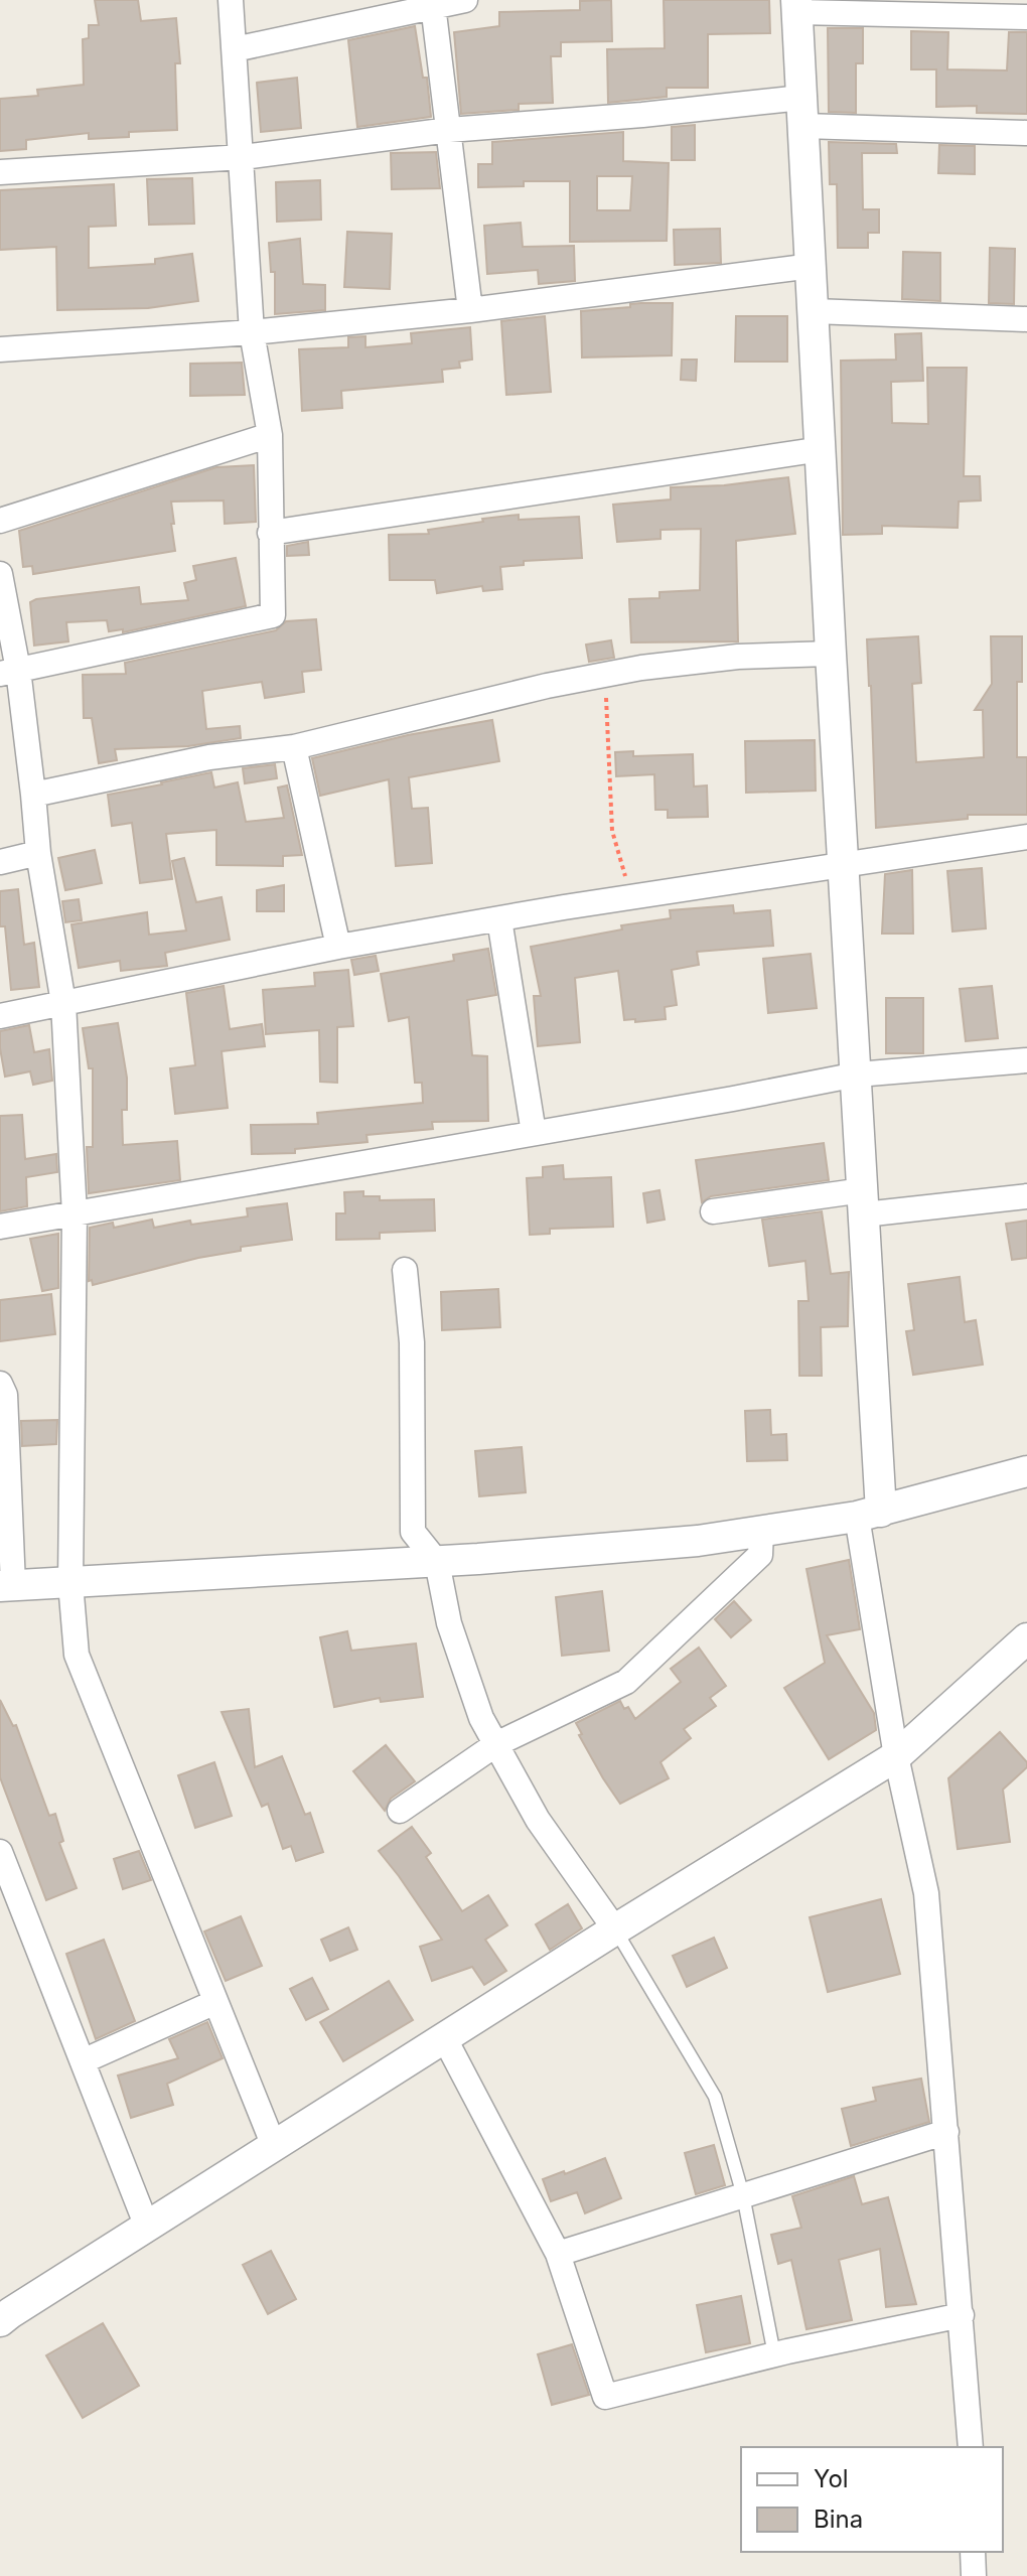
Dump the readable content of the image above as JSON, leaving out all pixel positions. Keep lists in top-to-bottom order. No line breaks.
{"legend":["Yol","Bina"]}
